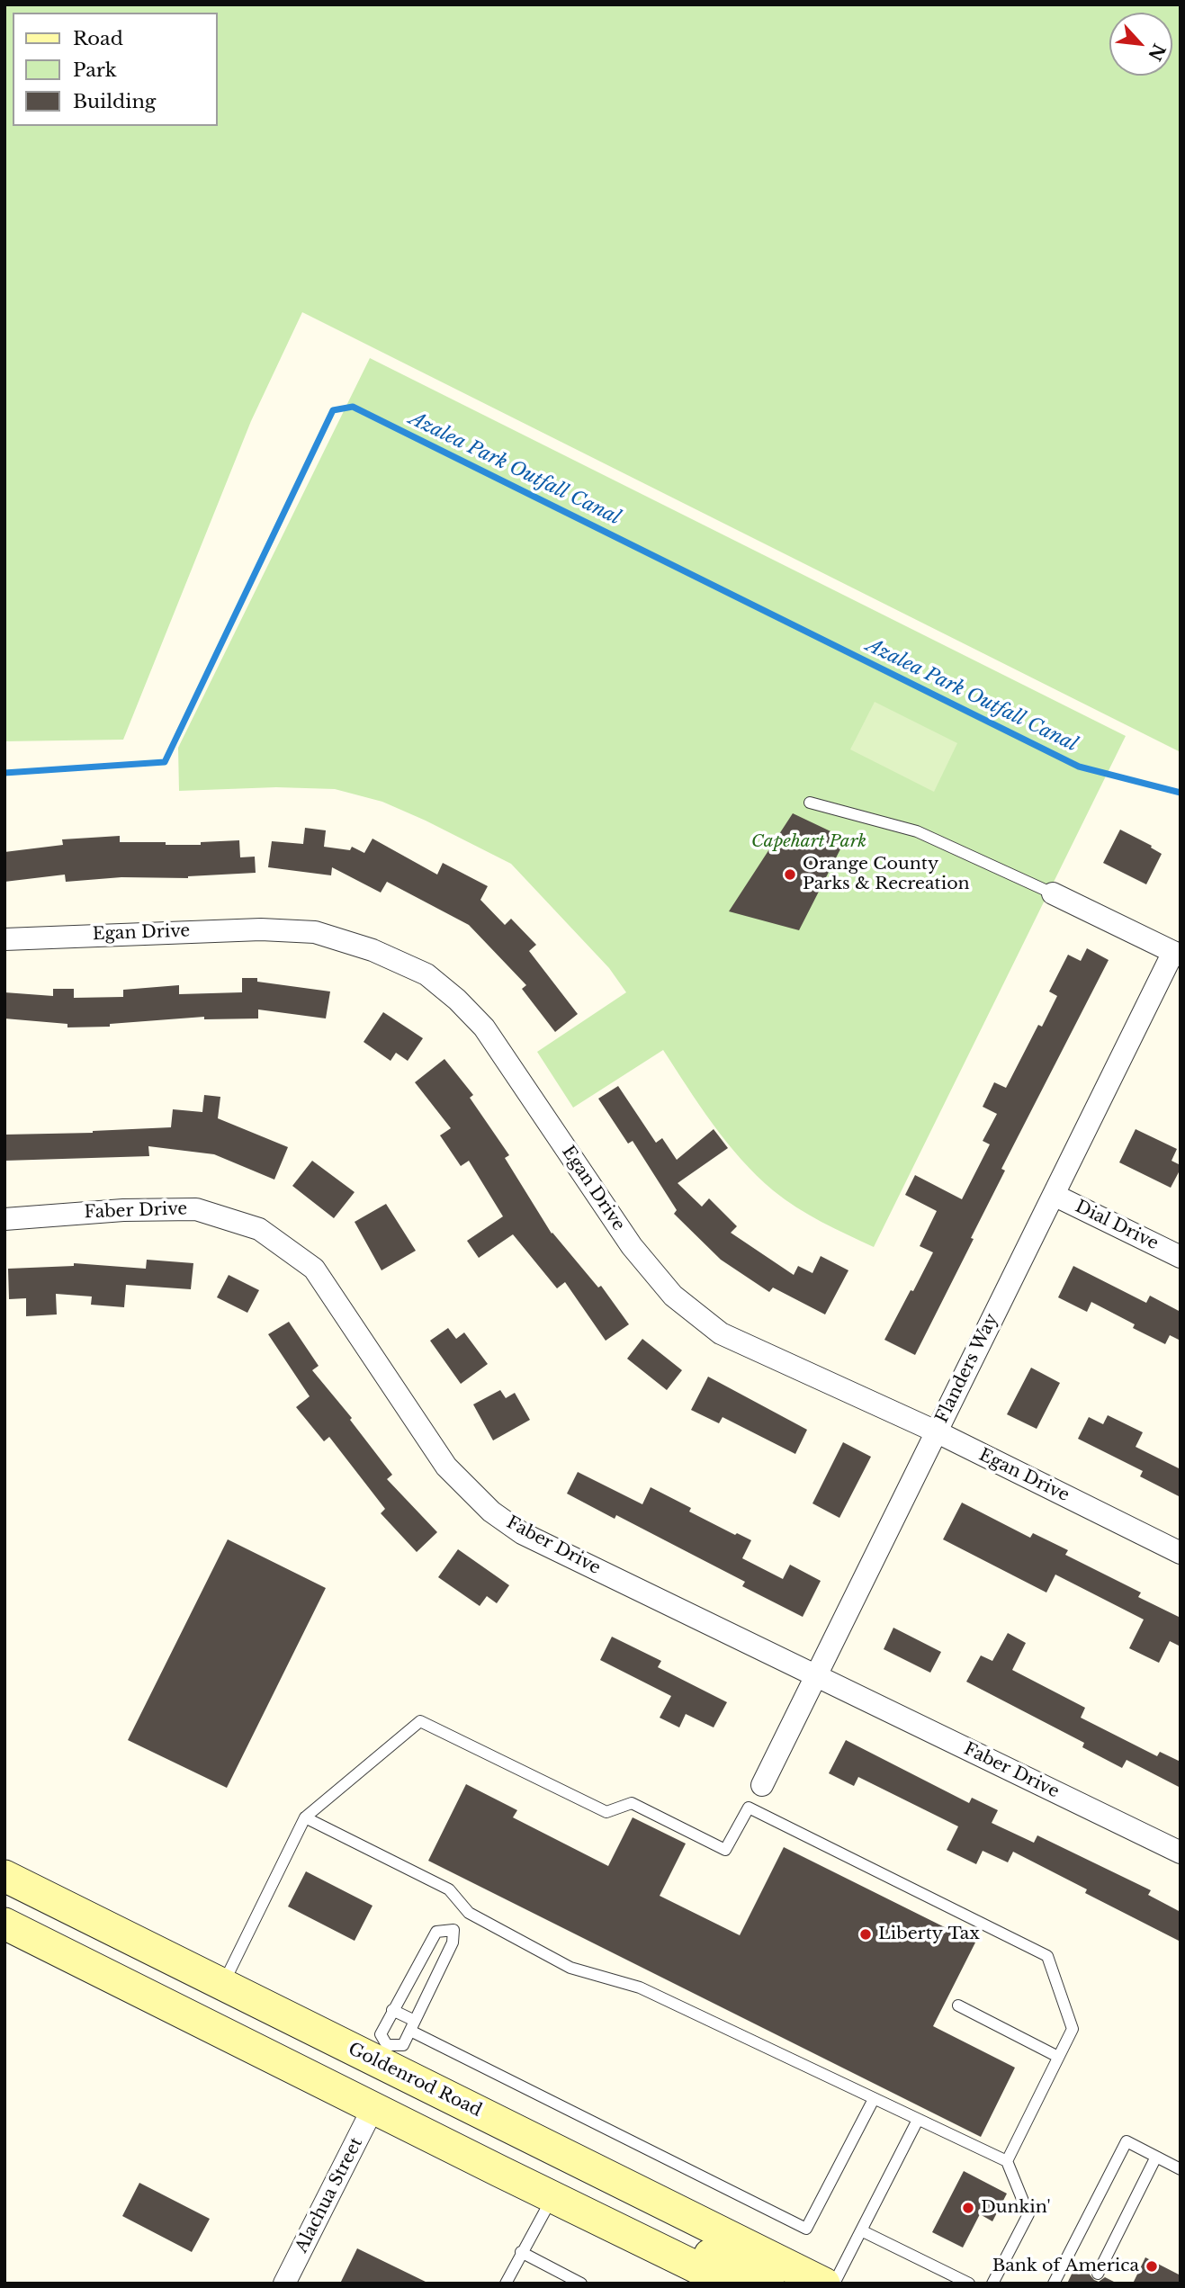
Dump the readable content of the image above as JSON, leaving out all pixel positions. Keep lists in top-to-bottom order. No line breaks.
{"streets":{"main road":["Goldenrod Road"],"street":["Egan Drive","Faber Drive","Dial Drive","Flanders Way","Alachua Street"]},"crossings":[["Egan Drive","Flanders Way"],["Faber Drive","Flanders Way"],["Dial Drive","Flanders Way"]],"water":["Azalea Park Outfall Canal"],"parks":["Capehart Park"],"places":["Orange County Parks & Recreation","Liberty Tax","Dunkin'","Bank of America"],"legend":["Road","Park","Building"],"north":"bottom right"}
